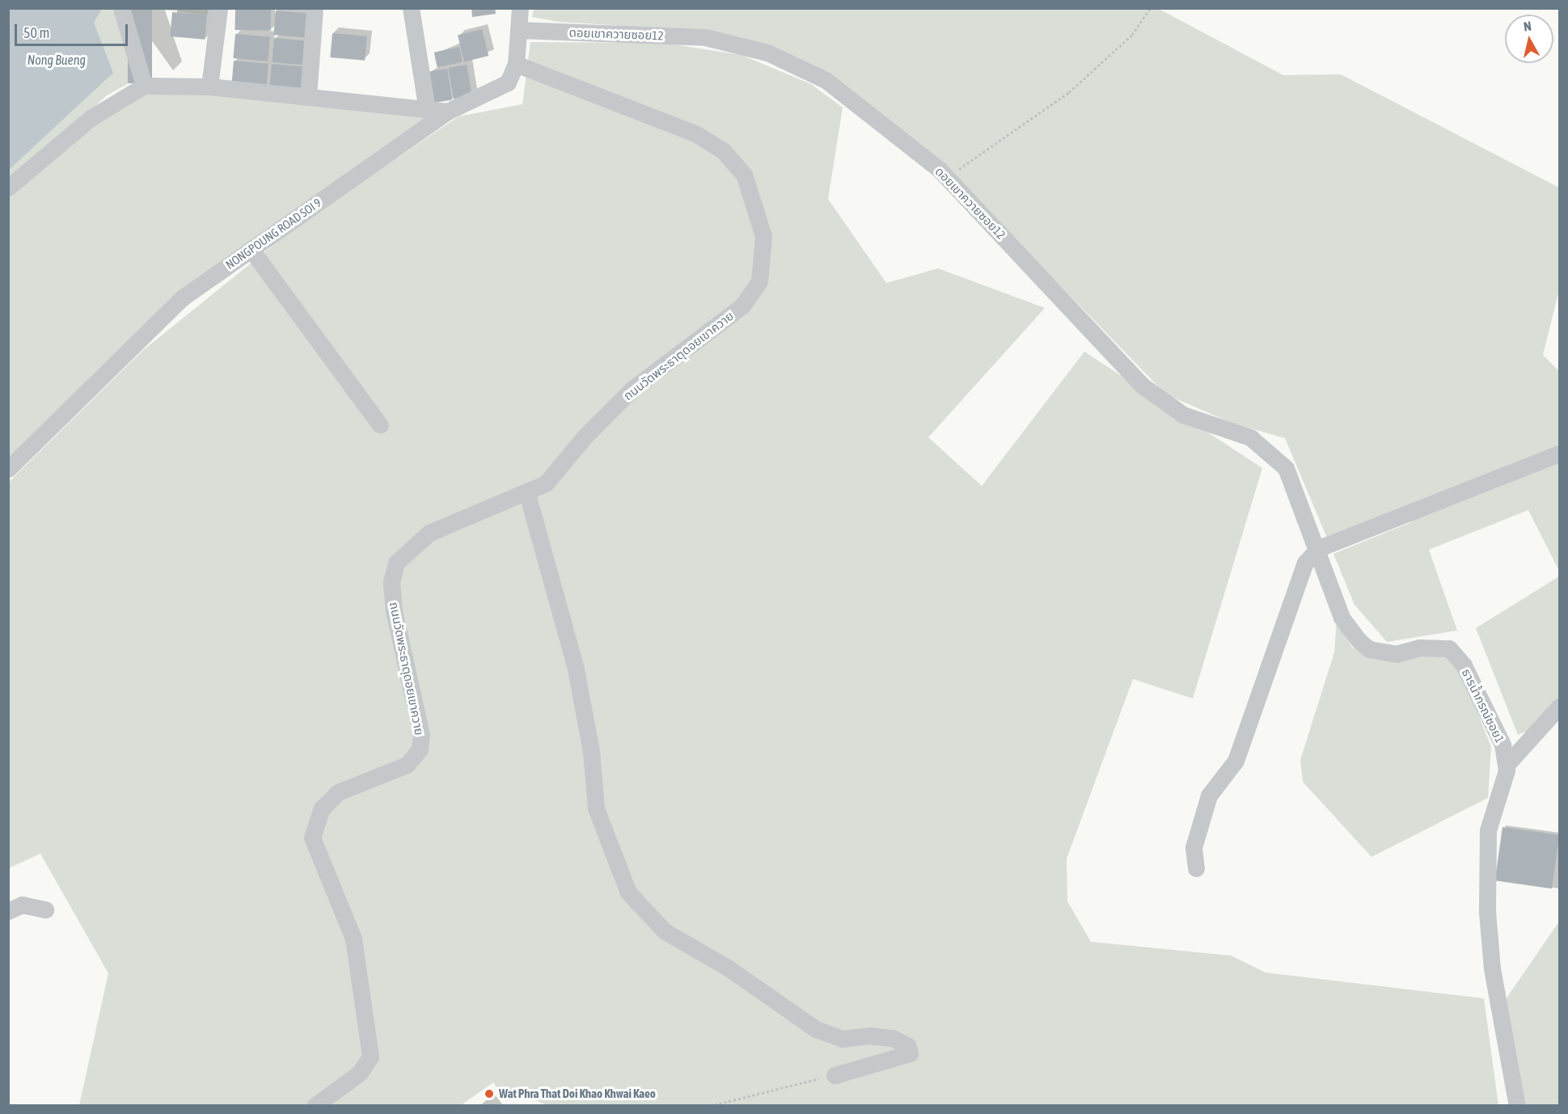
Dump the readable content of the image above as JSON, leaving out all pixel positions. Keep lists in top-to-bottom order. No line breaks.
{"streets":{"street":["ดอยเขาควายซอย12","NONGPOUNG ROAD SOI 9","ถนนวัดพระธาตุดอยเขาควาย","ธารน้ำกรณ์ซอย1"]},"crossings":[["ดอยเขาควายซอย12","NONGPOUNG ROAD SOI 9"],["ดอยเขาควายซอย12","ธารน้ำกรณ์ซอย1"],["NONGPOUNG ROAD SOI 9","ถนนวัดพระธาตุดอยเขาควาย"]],"water":["Nong Bueng"],"places":["Wat Phra That Doi Khao Khwai Kaeo"],"scale_bar":"50 m","north":"top"}
